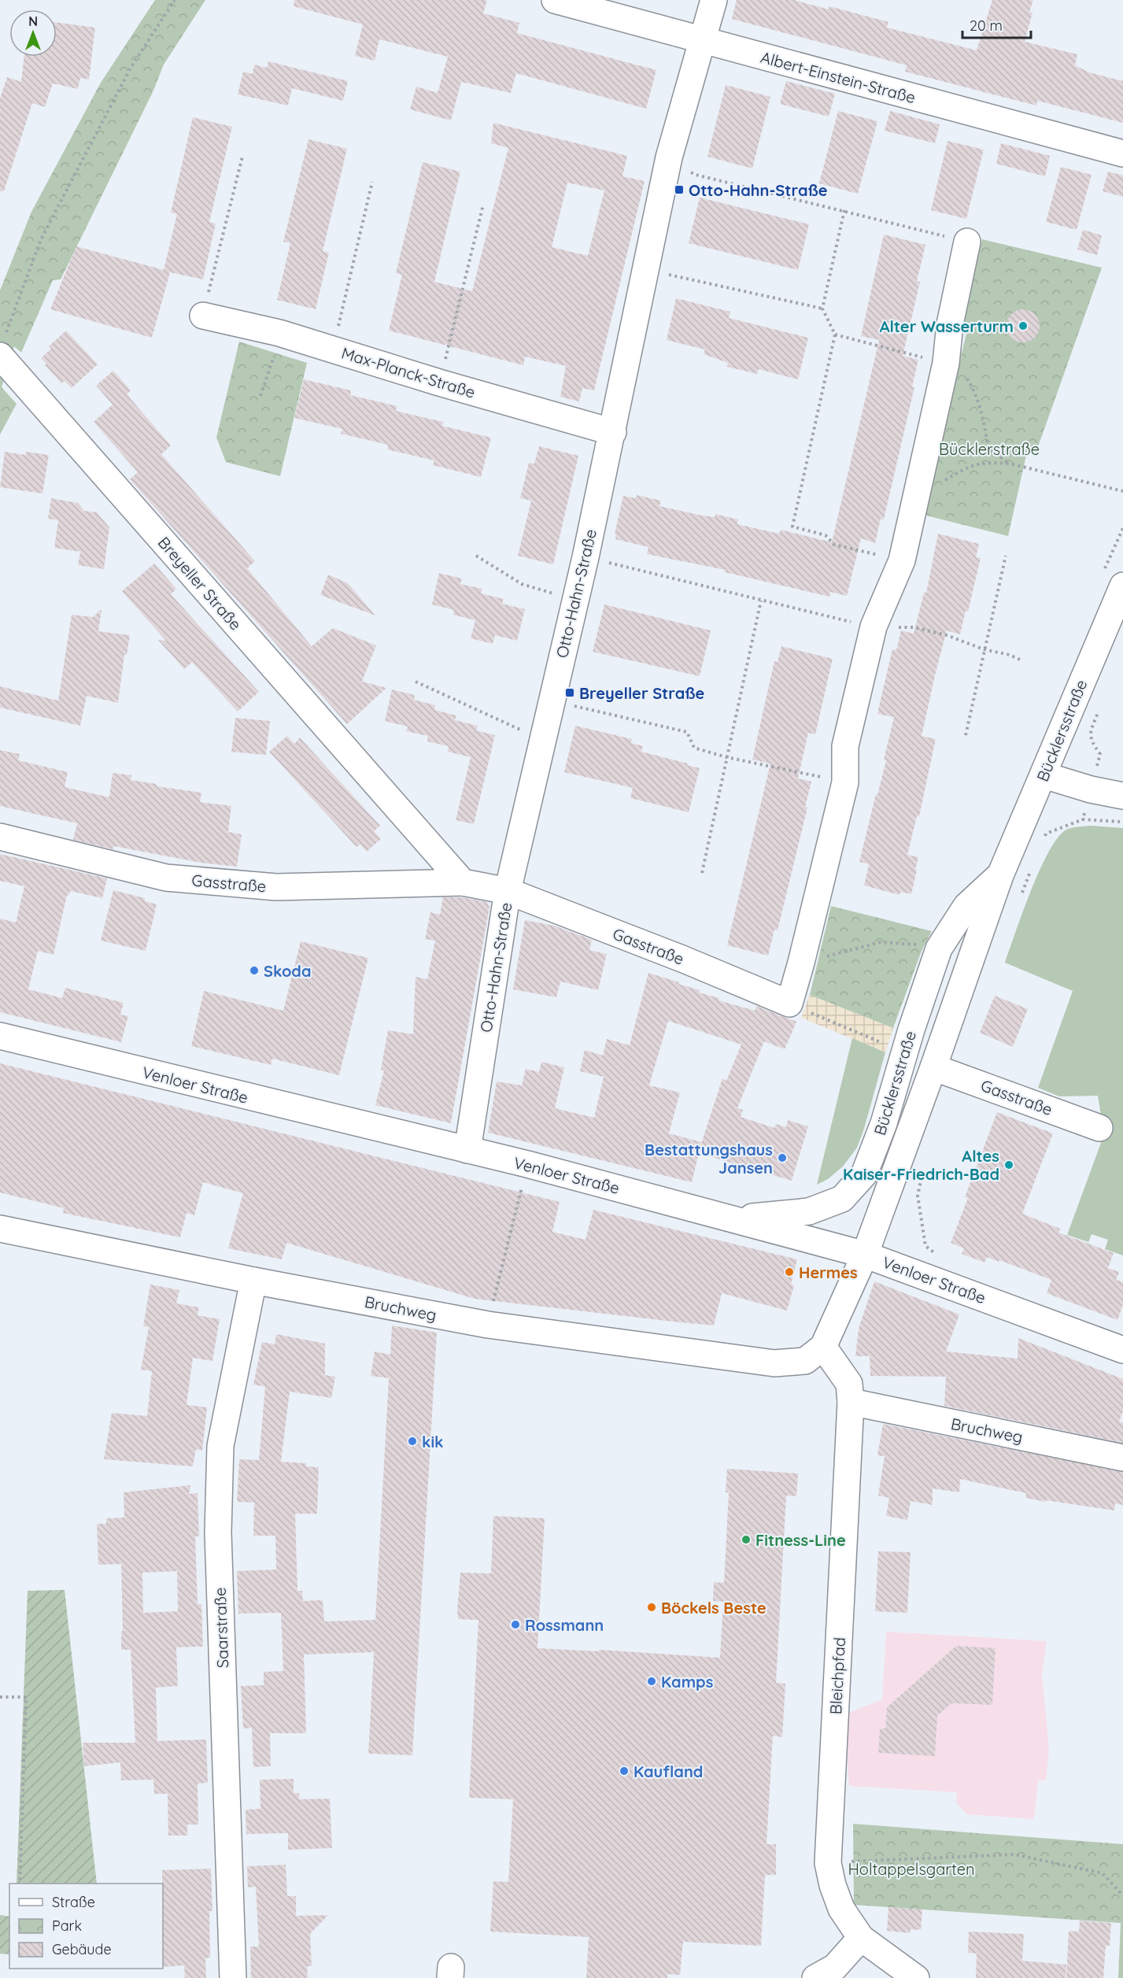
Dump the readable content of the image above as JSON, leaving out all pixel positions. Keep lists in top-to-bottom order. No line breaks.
{"streets":{"street":["Albert-Einstein-Straße","Max-Planck-Straße","Breyeller Straße","Otto-Hahn-Straße","Bücklersstraße","Gasstraße","Venloer Straße","Bruchweg","Saarstraße","Bleichpfad"]},"crossings":[["Albert-Einstein-Straße","Otto-Hahn-Straße"],["Max-Planck-Straße","Otto-Hahn-Straße"],["Breyeller Straße","Gasstraße"],["Otto-Hahn-Straße","Gasstraße"],["Otto-Hahn-Straße","Venloer Straße"],["Bücklersstraße","Gasstraße"],["Bücklersstraße","Venloer Straße"],["Bruchweg","Saarstraße"],["Bruchweg","Bleichpfad"]],"parks":["Bücklerstraße","Holtappelsgarten"],"places":{"transit":["Otto-Hahn-Straße","Breyeller Straße"],"other":["Alter Wasserturm","Skoda","Bestattungshaus Jansen","Altes Kaiser-Friedrich-Bad","Hermes","kik","Fitness-Line","Böckels Beste","Rossmann","Kamps","Kaufland"]},"legend":["Straße","Park","Gebäude"],"scale_bar":"20 m","north":"top"}
